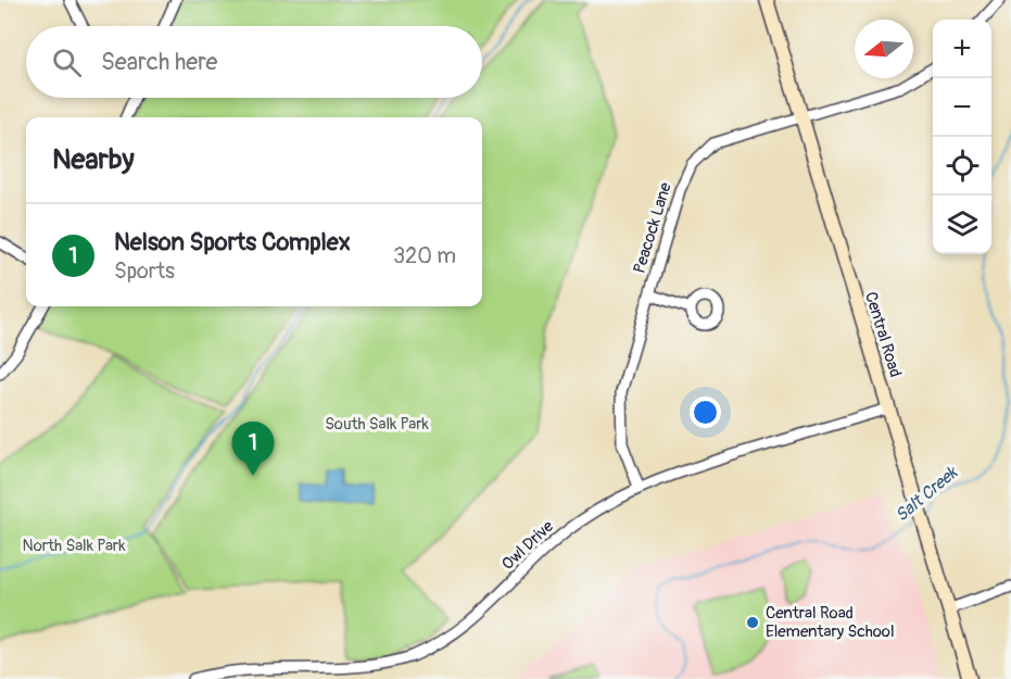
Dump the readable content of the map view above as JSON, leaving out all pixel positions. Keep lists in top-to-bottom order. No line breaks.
{"streets":{"street":["Peacock Lane","Central Road","Owl Drive"]},"crossings":[["Peacock Lane","Central Road"],["Peacock Lane","Owl Drive"],["Central Road","Owl Drive"]],"water":["Salt Creek"],"parks":["South Salk Park","North Salk Park"],"places":["Central Road Elementary School"],"north":"left","page":{"map_buttons":["+","−"],"search":"Search here","heading":"Nearby","list":[{"mark":"1","name":"Nelson Sports Complex","note":"Sports","value":"320 m"}],"pins":"1"}}
